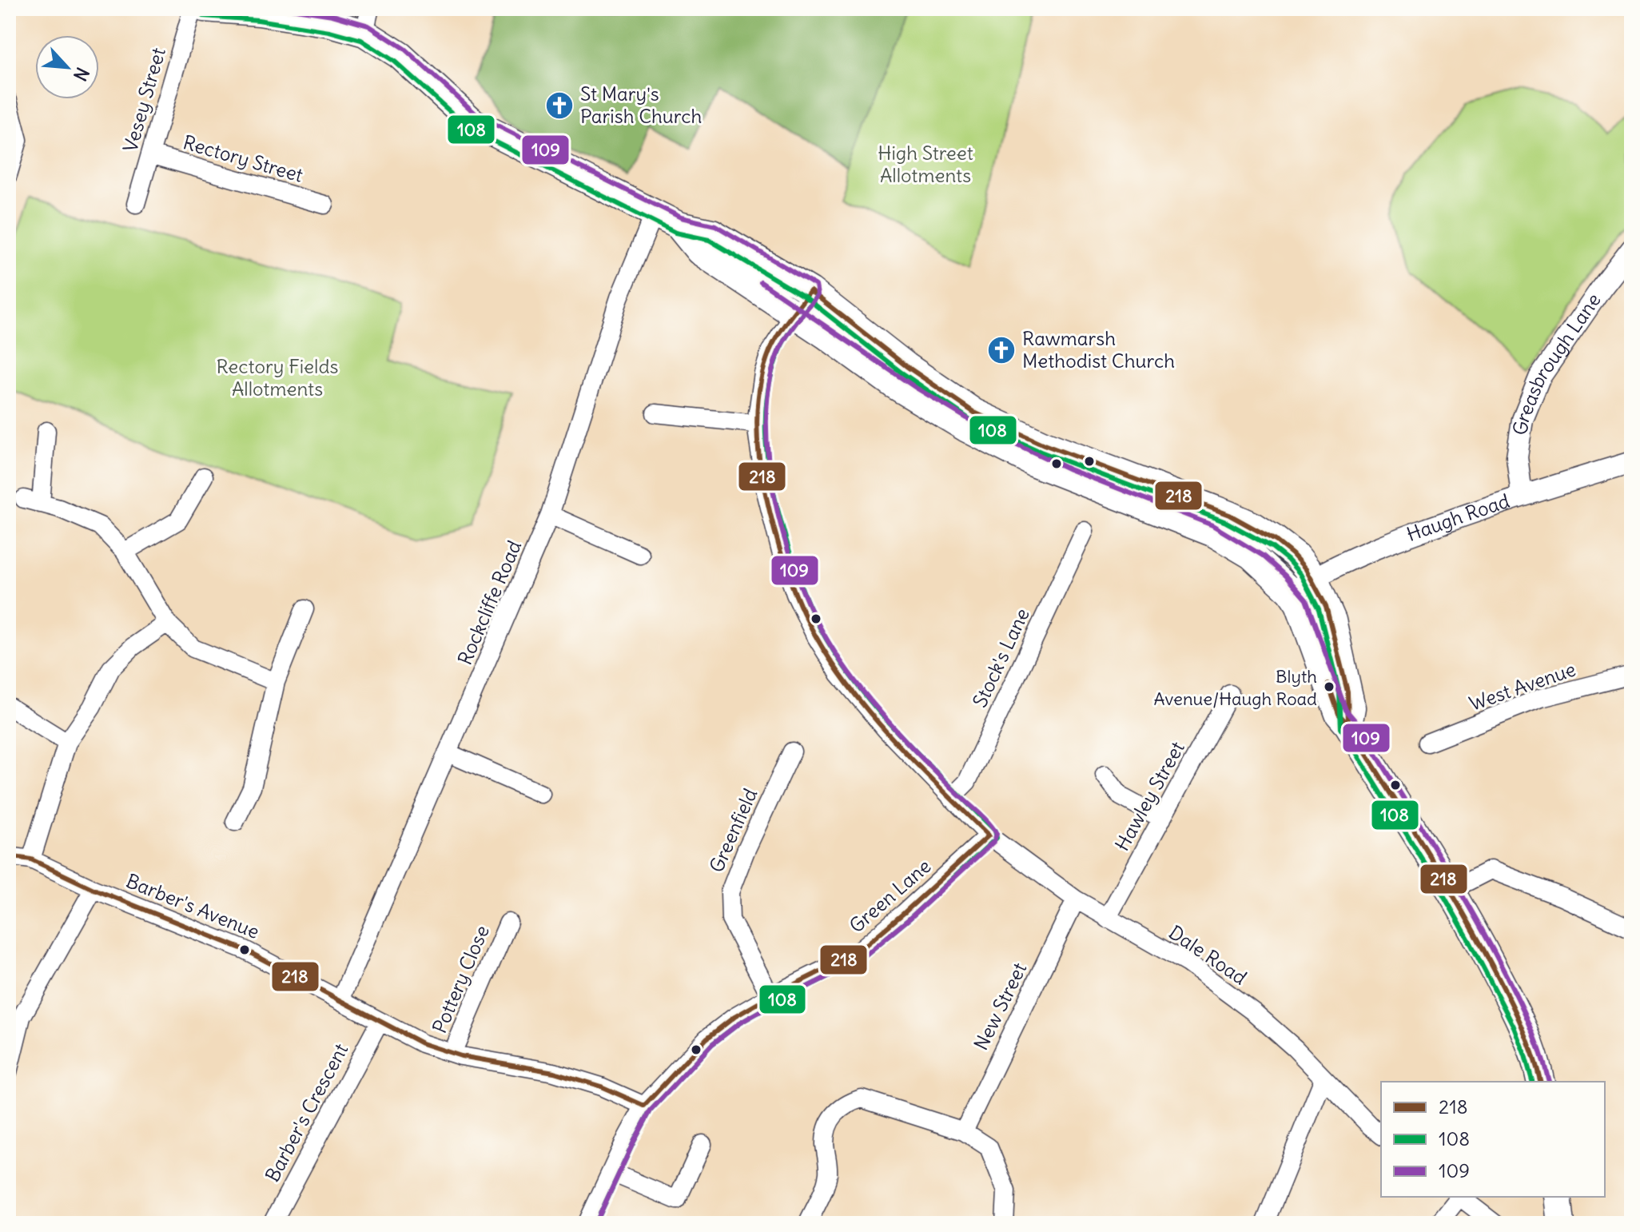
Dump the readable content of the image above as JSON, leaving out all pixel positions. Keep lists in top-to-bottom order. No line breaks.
{"streets":{"street":["Vesey Street","Rectory Street","Greasbrough Lane","Haugh Road","Rockcliffe Road","Stock's Lane","West Avenue","Hawley Street","Greenfield","Green Lane","Barber's Avenue","Dale Road","Pottery Close","New Street","Barber's Crescent"]},"crossings":[["Vesey Street","Rectory Street"],["Greasbrough Lane","Haugh Road"],["Rockcliffe Road","Barber's Avenue"],["Stock's Lane","Dale Road"],["Hawley Street","Dale Road"],["Greenfield","Green Lane"],["Green Lane","Barber's Avenue"],["Green Lane","Dale Road"],["Barber's Avenue","Pottery Close"],["Barber's Avenue","Barber's Crescent"],["Dale Road","New Street"]],"parks":["High Street Allotments","Rectory Fields Allotments"],"places":{"church":["St Mary's Parish Church","Rawmarsh Methodist Church"],"other":["Blyth Avenue/Haugh Road"]},"lines":["transit line 109","transit line 108","transit line 218"],"legend":["218","108","109"],"north":"bottom right"}
